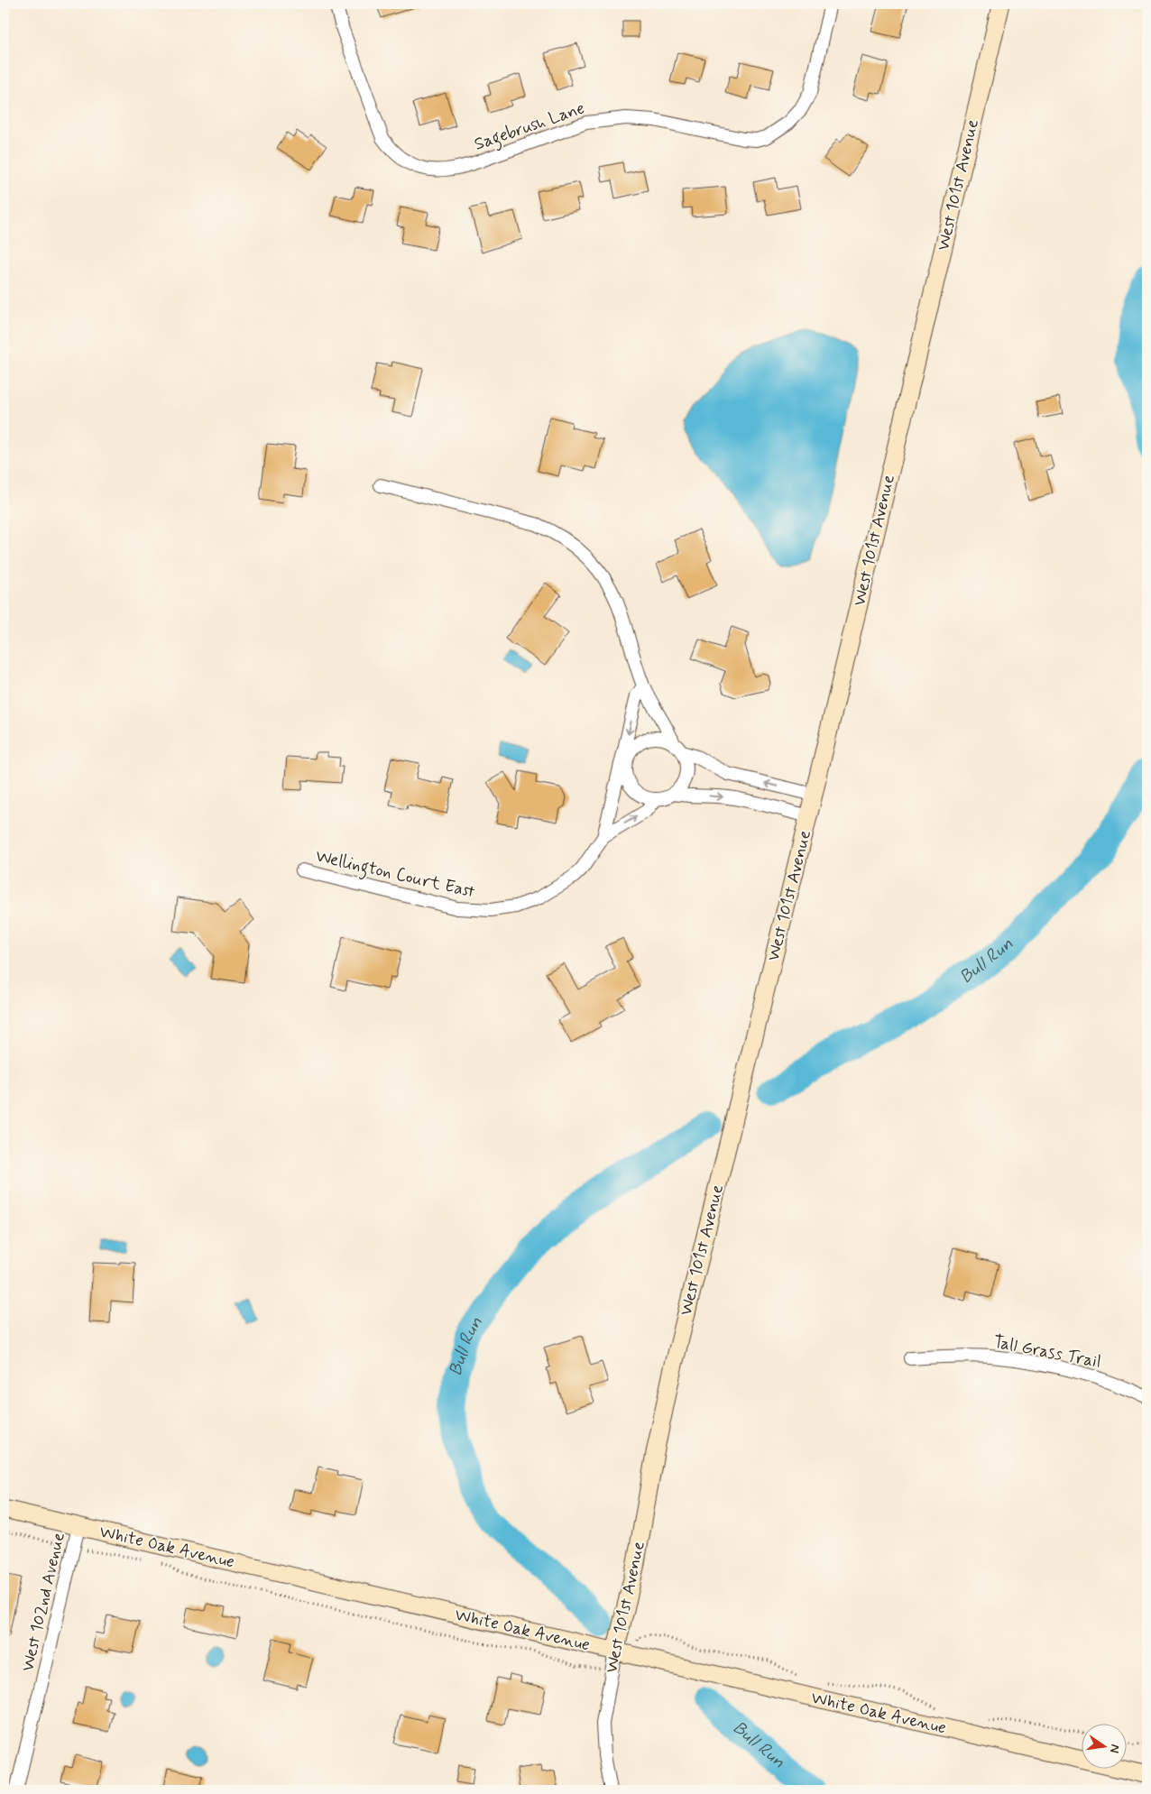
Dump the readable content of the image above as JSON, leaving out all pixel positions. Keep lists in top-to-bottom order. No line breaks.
{"streets":{"street":["Sagebrush Lane","West 101st Avenue","Wellington Court East","Tall Grass Trail","White Oak Avenue","West 102nd Avenue"]},"crossings":[["West 101st Avenue","White Oak Avenue"],["White Oak Avenue","West 102nd Avenue"]],"water":["Bull Run"],"north":"right"}
